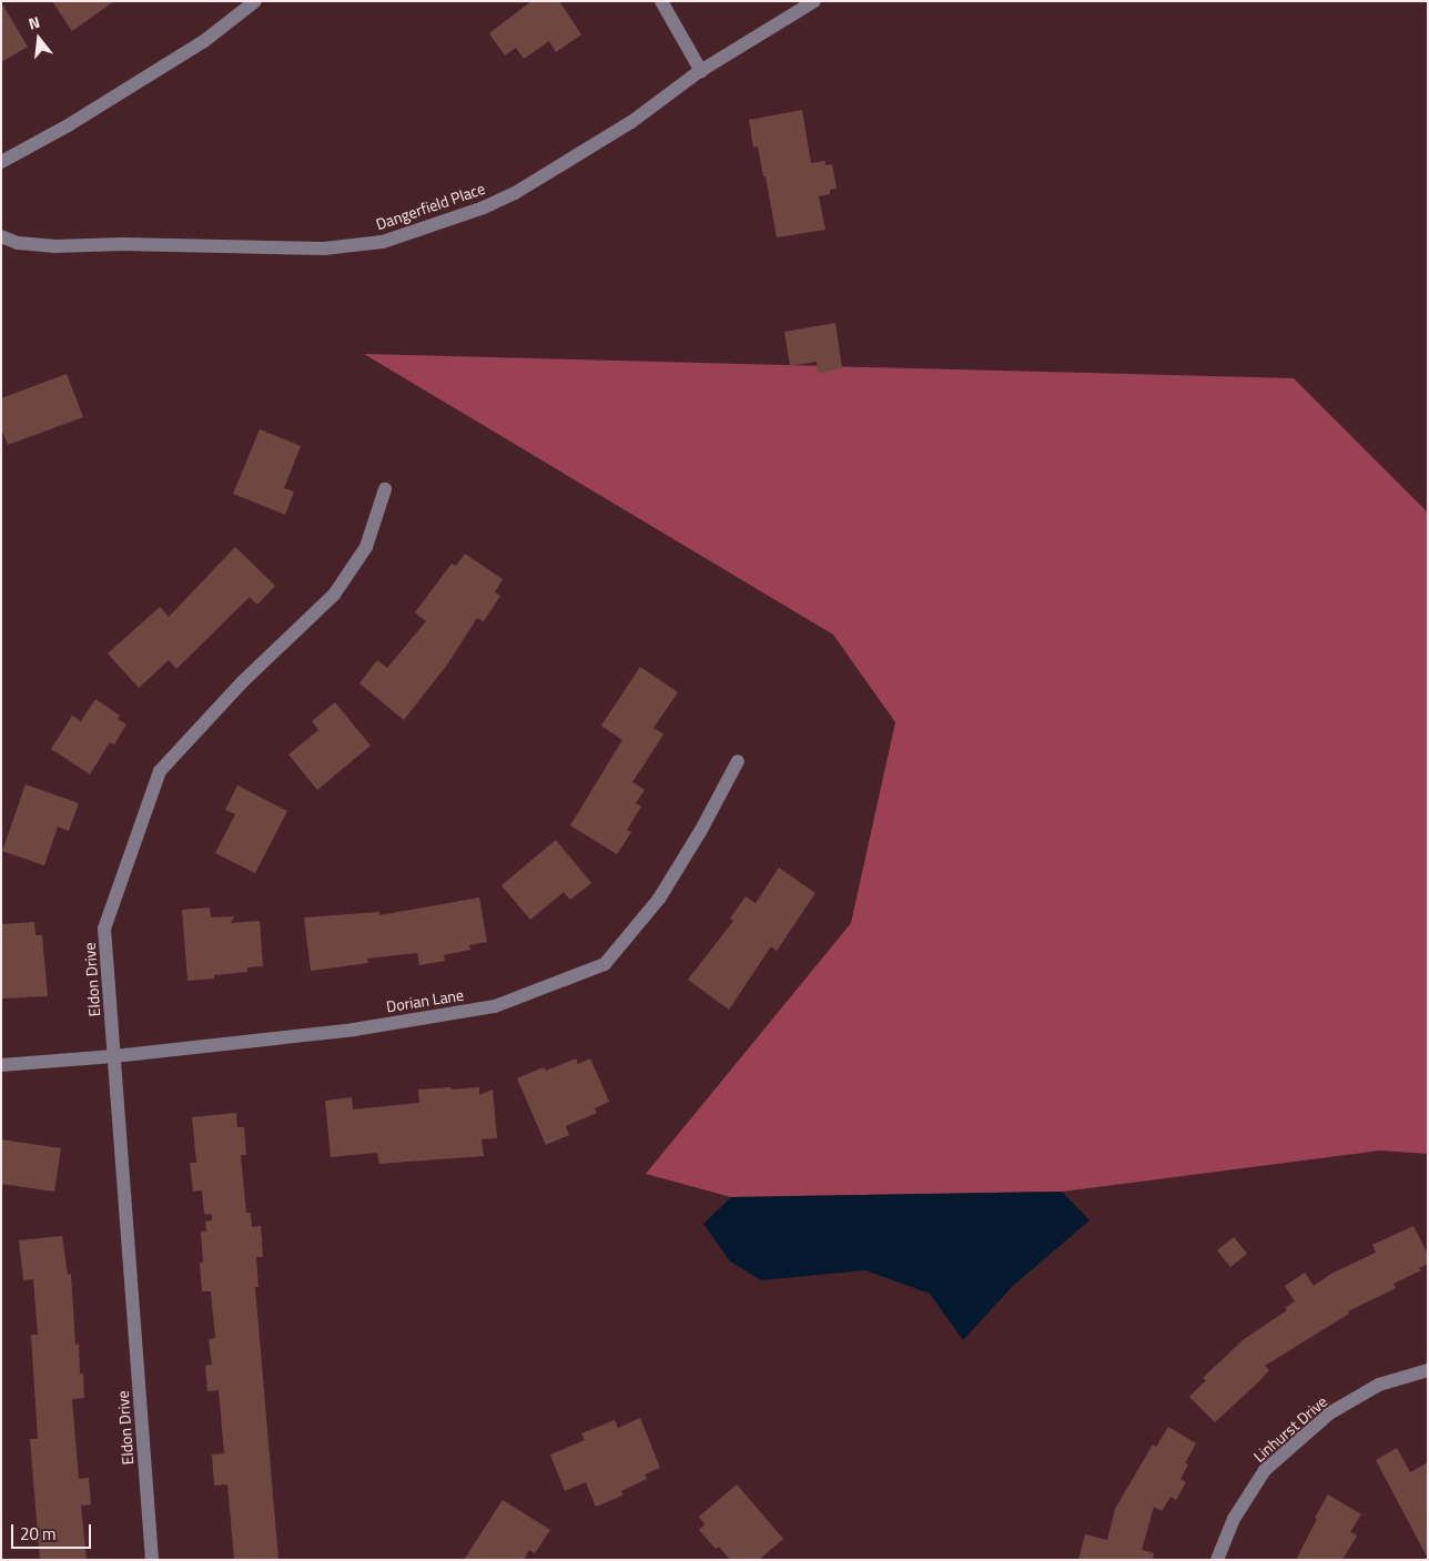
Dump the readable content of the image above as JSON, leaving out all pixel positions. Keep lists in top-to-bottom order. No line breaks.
{"streets":{"street":["Dangerfield Place","Eldon Drive","Dorian Lane","Linhurst Drive"]},"crossings":[["Eldon Drive","Dorian Lane"]],"scale_bar":"20 m","north":"top"}
